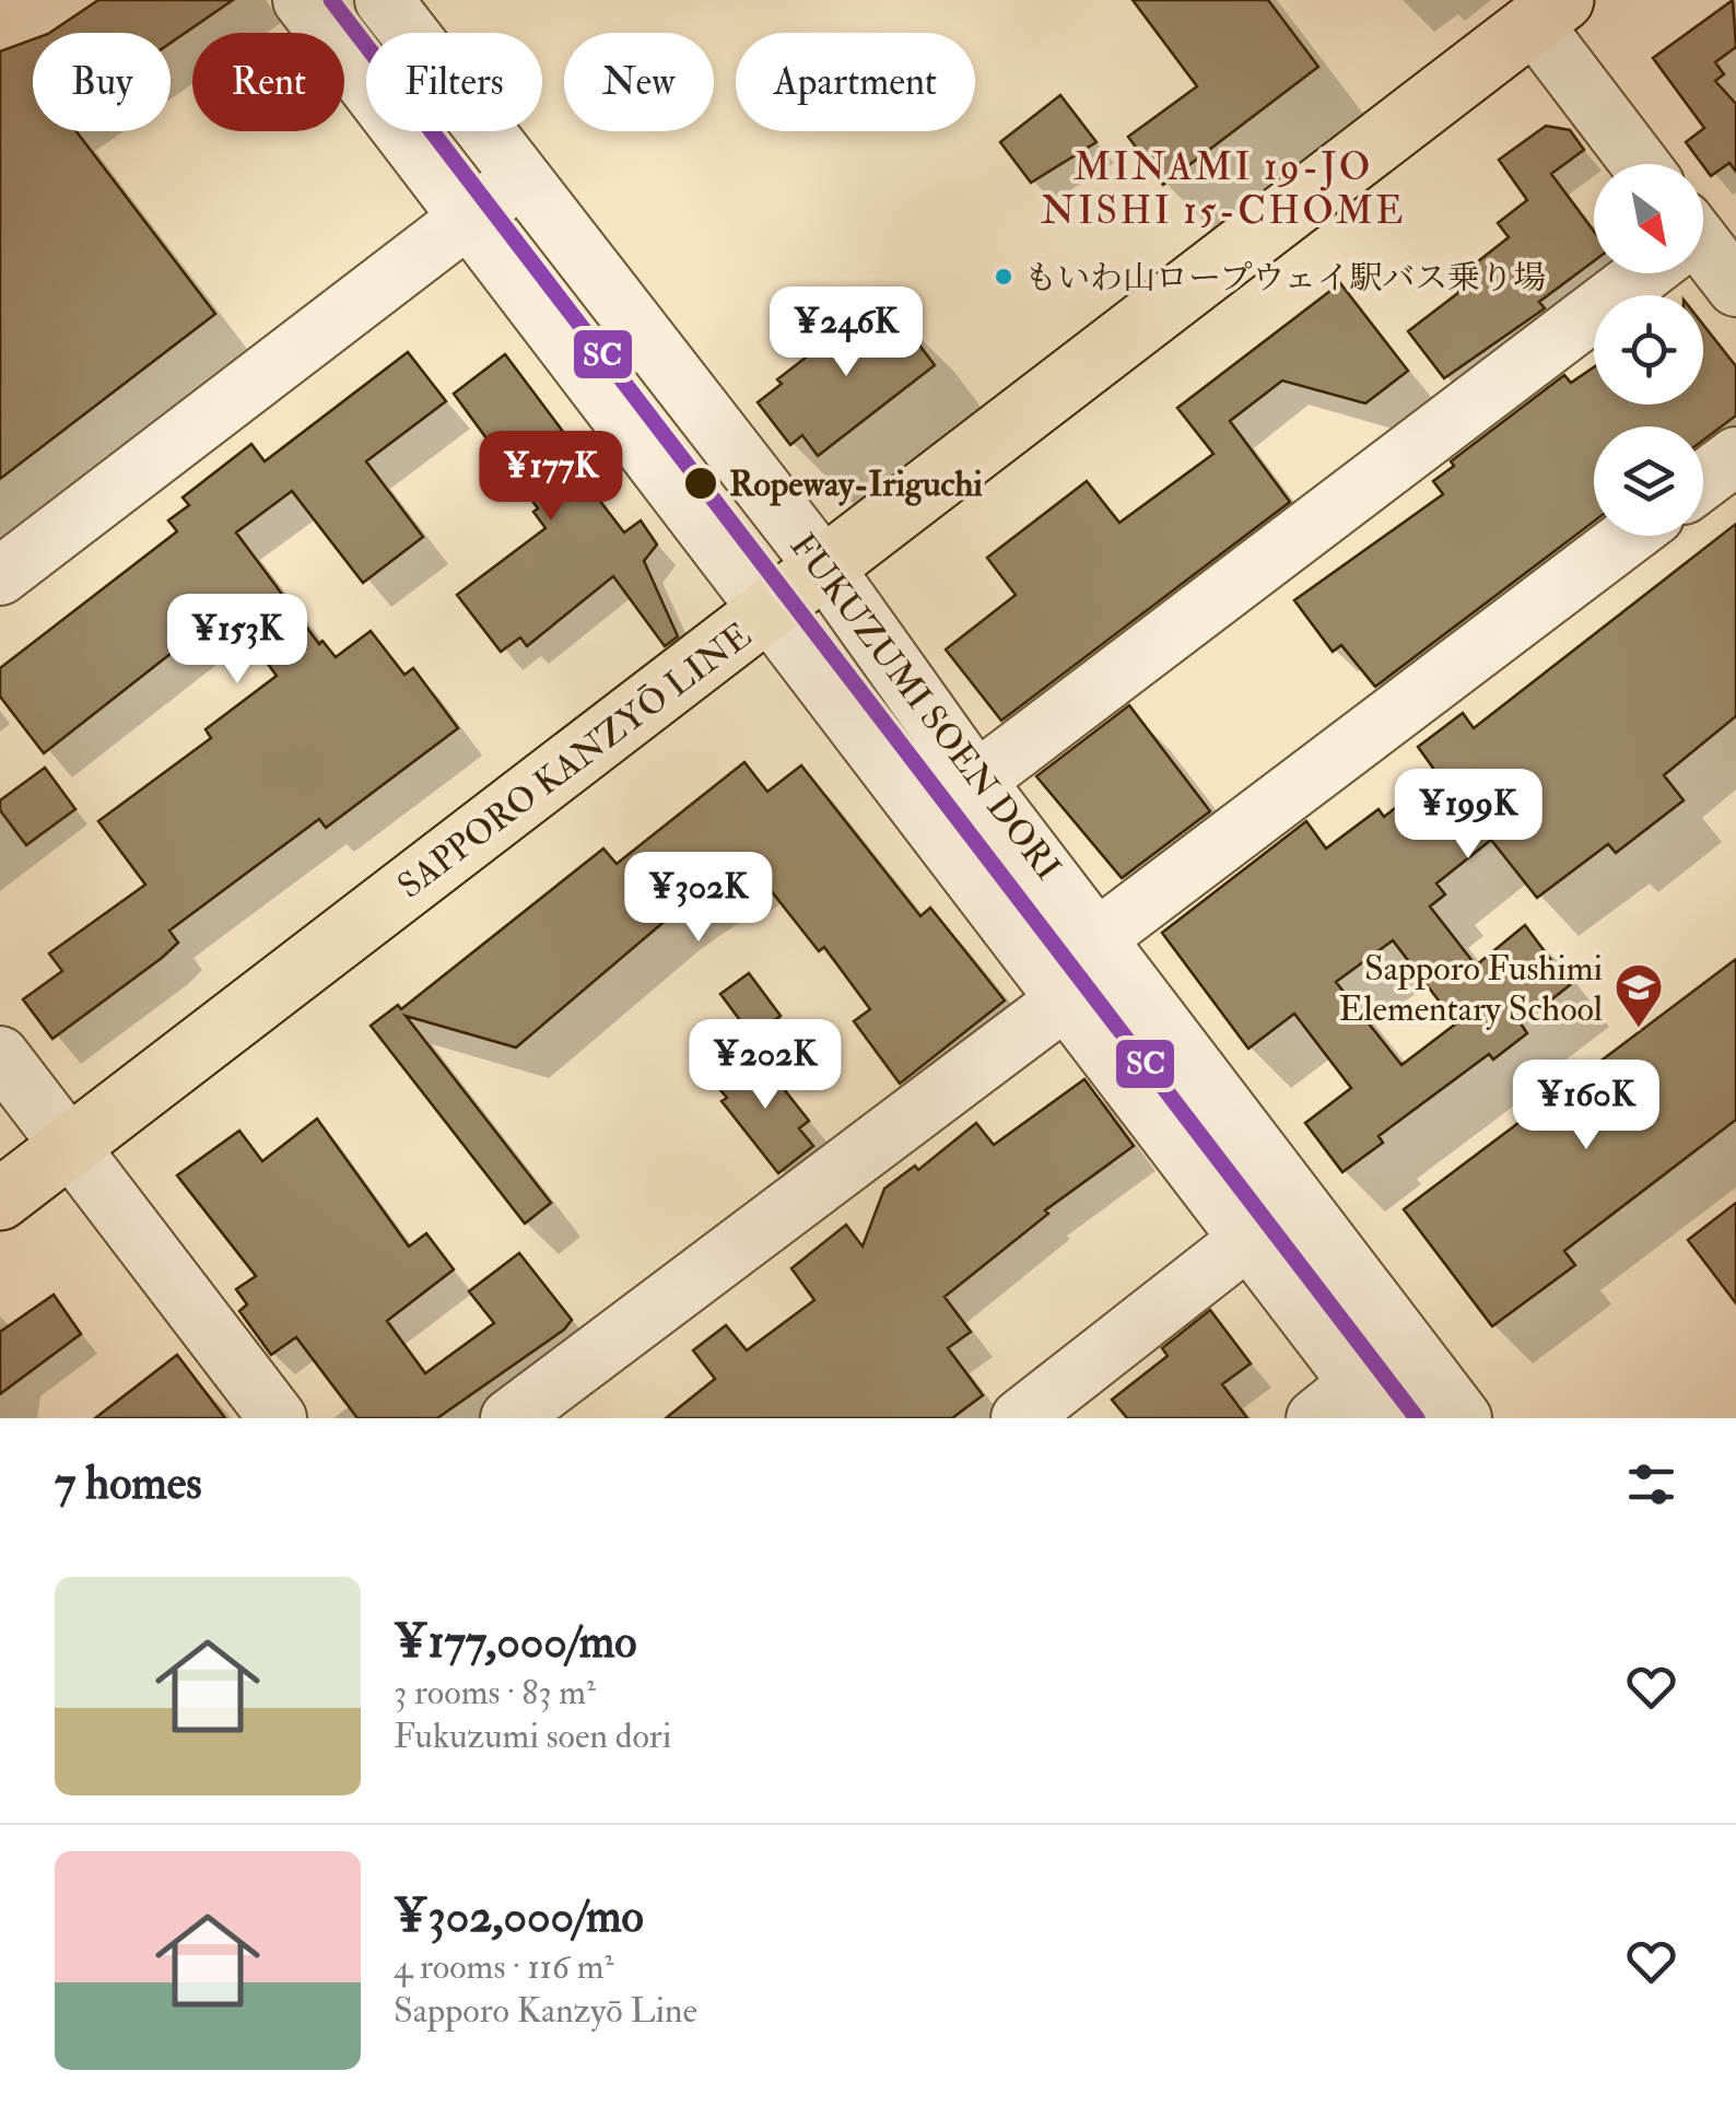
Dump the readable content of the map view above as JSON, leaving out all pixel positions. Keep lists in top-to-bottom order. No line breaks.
{"streets":{"main road":["SAPPORO KANZYŌ LINE"],"street":["FUKUZUMI SOEN DORI"]},"crossings":[["FUKUZUMI SOEN DORI","SAPPORO KANZYŌ LINE"]],"districts":["MINAMI 19-JO NISHI 15-CHOME"],"places":{"other":["もいわ山ロープウェイ駅バス乗り場","Ropeway-Iriguchi"],"school or university":["Sapporo Fushimi Elementary School"]},"lines":["transit line SC"],"north":"bottom right","page":{"chip":["Buy","Rent","Filters","New","Apartment"],"price":["¥246K","¥177K","¥153K","¥199K","¥302K","¥202K","¥160K"],"heading":"7 homes","list":[{"name":"¥177,000/mo","note":"3 rooms · 83 m² · Fukuzumi soen dori"},{"name":"¥302,000/mo","note":"4 rooms · 116 m² · Sapporo Kanzyō Line"}]}}
